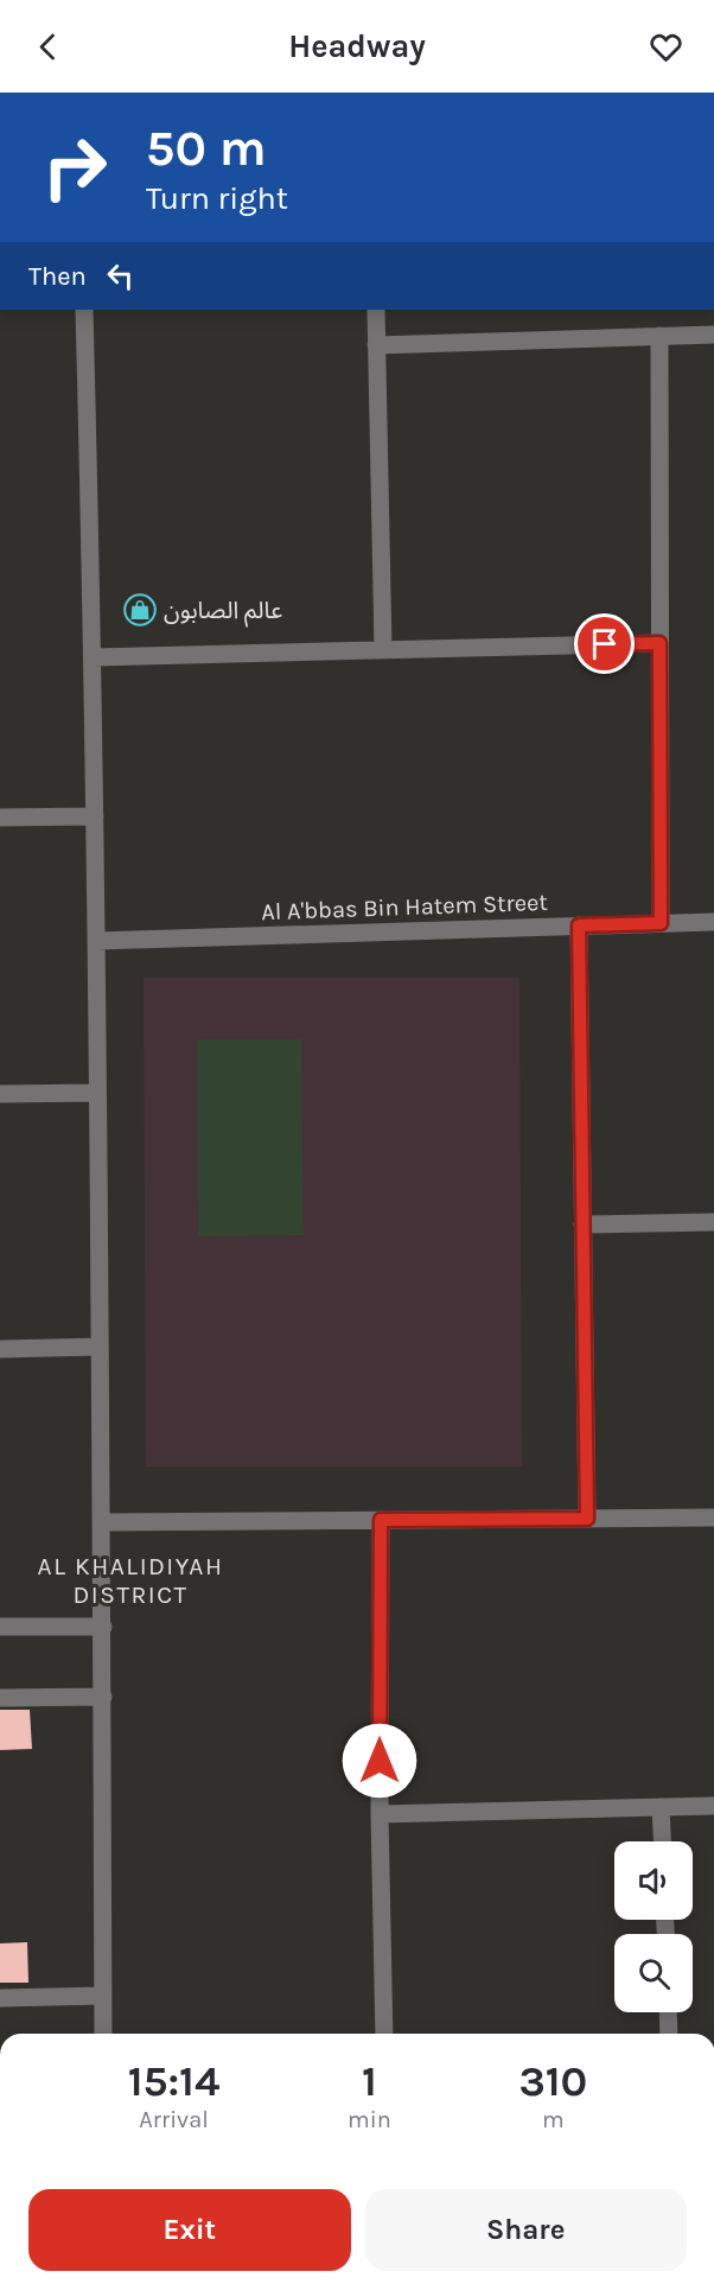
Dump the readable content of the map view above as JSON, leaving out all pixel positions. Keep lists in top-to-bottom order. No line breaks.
{"streets":{"street":["Al A'bbas Bin Hatem Street"]},"districts":["AL KHALIDIYAH DISTRICT"],"places":{"shop":["عالم الصابون"]},"page":{"header":"Headway","turn":["50 m","Turn right"],"then":"Then","eta":["15:14","Arrival","1","min","310","m"],"buttons":["Exit","Share"]}}
